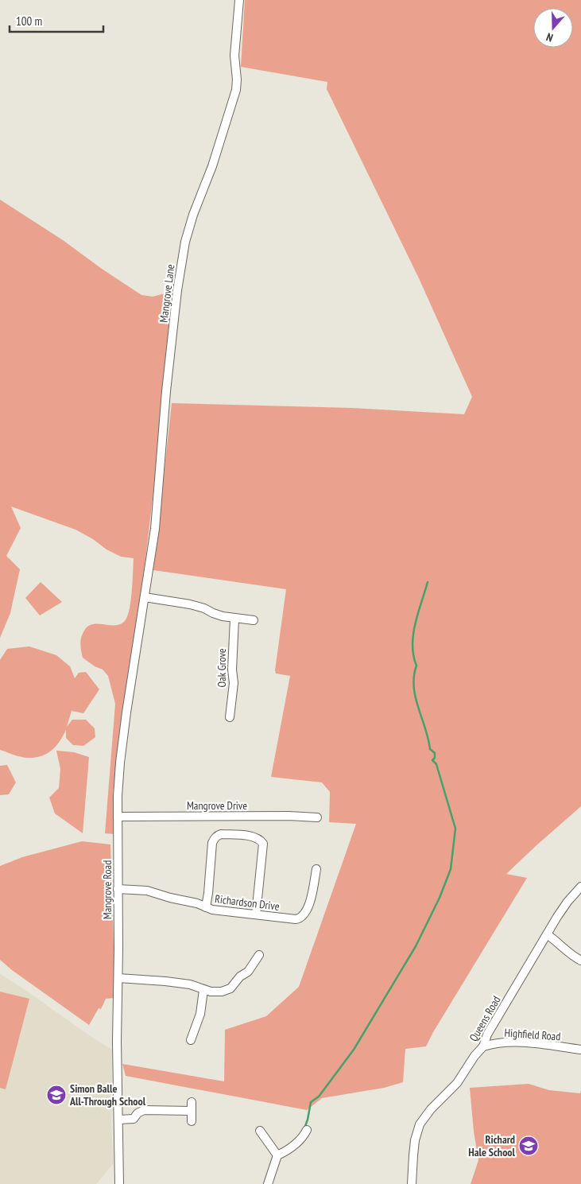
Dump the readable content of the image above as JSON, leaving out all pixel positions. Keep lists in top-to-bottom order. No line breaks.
{"streets":{"street":["Mangrove Lane","Oak Grove","Mangrove Drive","Mangrove Road","Richardson Drive","Queens Road","Highfield Road"]},"crossings":[["Mangrove Lane","Mangrove Road"],["Mangrove Drive","Mangrove Road"],["Mangrove Road","Richardson Drive"],["Queens Road","Highfield Road"]],"places":{"school or university":["Simon Balle All-Through School","Richard Hale School"]},"scale_bar":"100 m","north":"bottom"}
